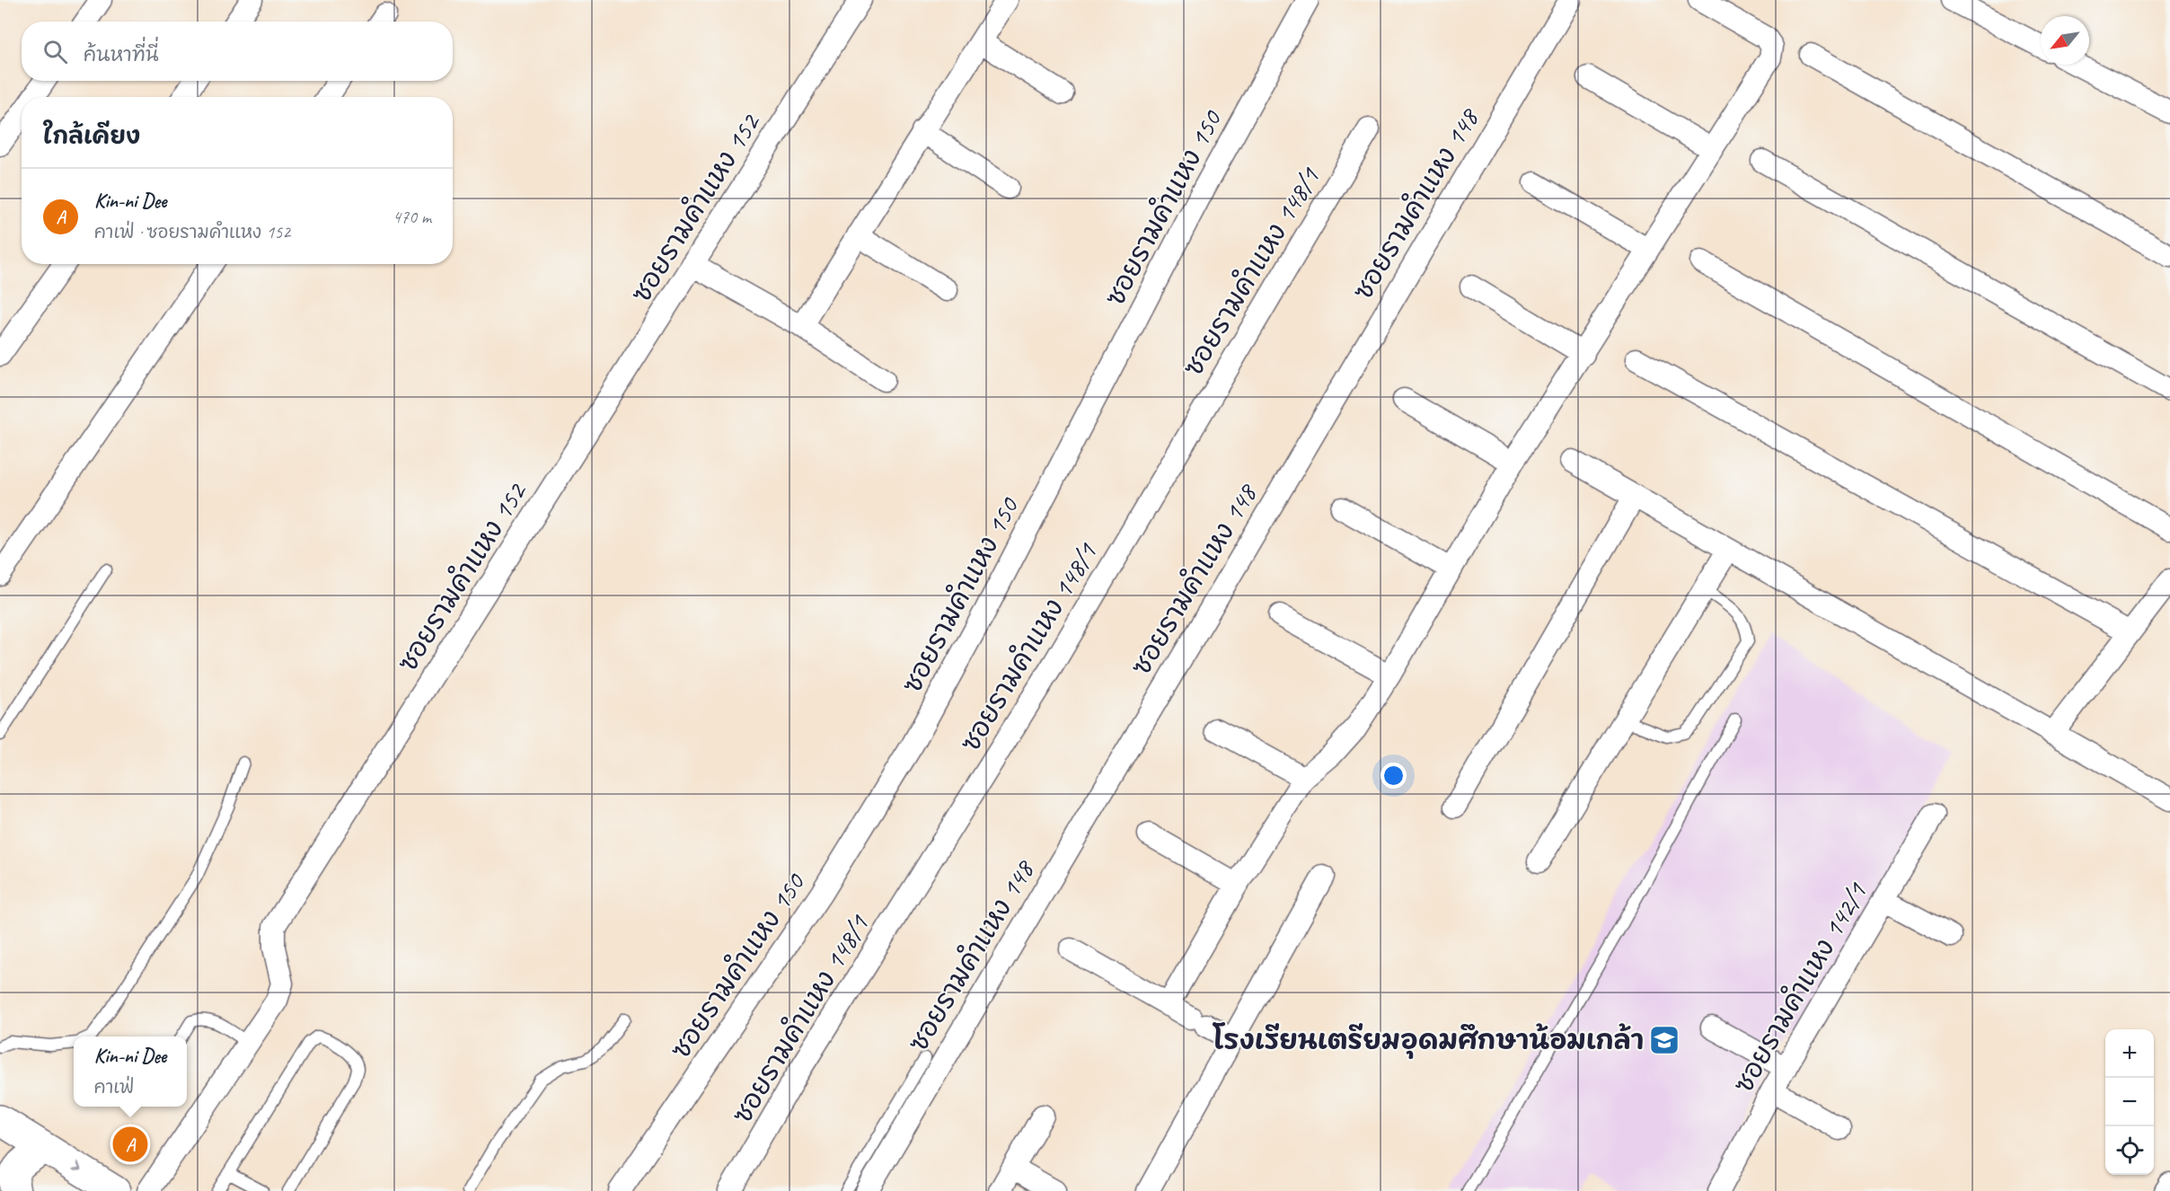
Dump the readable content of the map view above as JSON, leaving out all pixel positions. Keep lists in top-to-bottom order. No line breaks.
{"streets":{"street":["ซอยรามคำแหง 148","ซอยรามคำแหง 152","ซอยรามคำแหง 150","ซอยรามคำแหง 148/1","ซอยรามคำแหง 142/1"]},"places":{"school or university":["โรงเรียนเตรียมอุดมศึกษาน้อมเกล้า"]},"north":"bottom left","page":{"search":"ค้นหาที่นี่","heading":"ใกล้เคียง","list":[{"mark":"A","name":"Kin-ni Dee","note":"คาเฟ่ · ซอยรามคำแหง 152","value":"470 m"}],"map_buttons":["+","−"],"popup":["Kin-ni Dee","คาเฟ่"],"pins":"A"}}
